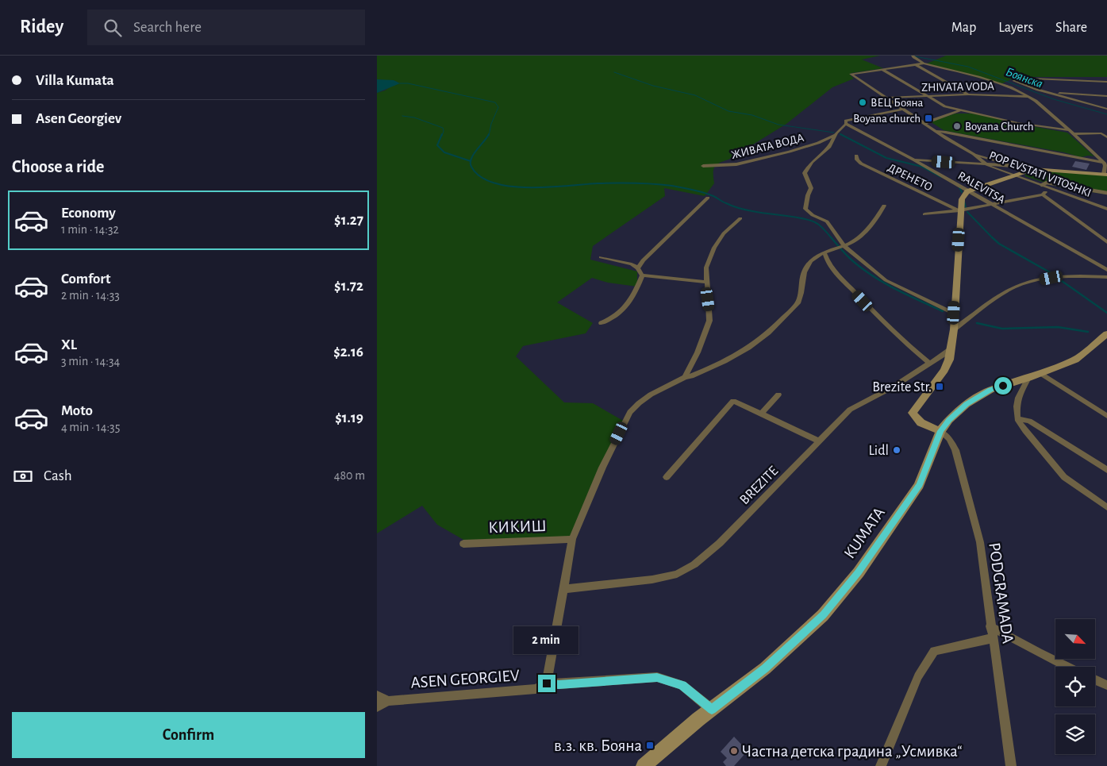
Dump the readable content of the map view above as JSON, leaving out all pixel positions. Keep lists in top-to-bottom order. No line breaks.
{"streets":{"main road":["KUMATA"],"street":["ZHIVATA VODA","ЖИВАТА ВОДА","POP EVSTATI VITOSHKI","ДРЕНЕТО","RALEVITSA","BREZITE","КИКИШ","PODGRAMADA","ASEN GEORGIEV"]},"crossings":[["ZHIVATA VODA","POP EVSTATI VITOSHKI"],["KUMATA","PODGRAMADA"],["KUMATA","ASEN GEORGIEV"]],"water":["Боянска"],"places":{"other":["ВЕЦ Бояна","Boyana Church","Lidl","Частна детска градина „Усмивка“"],"transit":["Boyana church","Brezite Str.","в.з. кв. Бояна"]},"north":"bottom right","page":{"header":"Ridey","search":"Search here","nav":["Map","Layers","Share"],"banner":["Villa Kumata","Asen Georgiev"],"heading":"Choose a ride","list":[{"name":"Economy","note":"1 min · 14:32","value":"$1.27"},{"name":"Comfort","note":"2 min · 14:33","value":"$1.72"},{"name":"XL","note":"3 min · 14:34","value":"$2.16"},{"name":"Moto","note":"4 min · 14:35","value":"$1.19"}],"pay":["Cash","480 m"],"bubble":"2 min","buttons":"Confirm"}}
